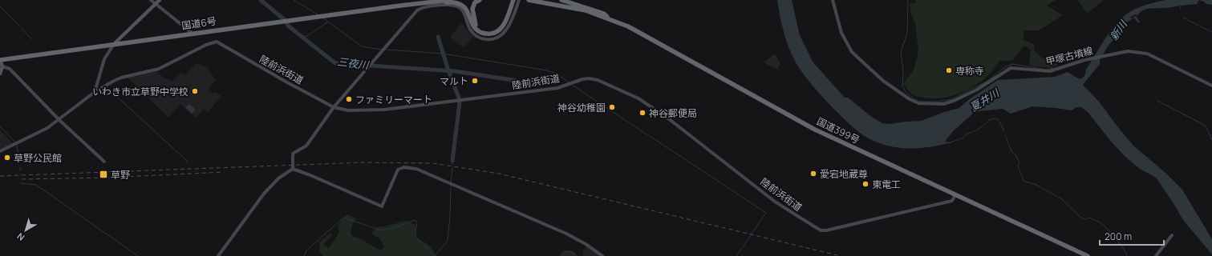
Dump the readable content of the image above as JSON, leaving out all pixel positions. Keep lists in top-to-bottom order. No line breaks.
{"streets":{"highway":["国道6号","国道399号"],"street":["甲塚古墳線","陸前浜街道"]},"crossings":[["陸前浜街道","国道399号"]],"water":["新川","三夜川","夏井川"],"places":{"other":["専称寺","マルト","いわき市立草野中学校","ファミリーマート","神谷幼稚園","神谷郵便局","草野公民館","愛宕地蔵尊","東電工"],"transit":["草野"]},"scale_bar":"200 m","north":"bottom left"}
